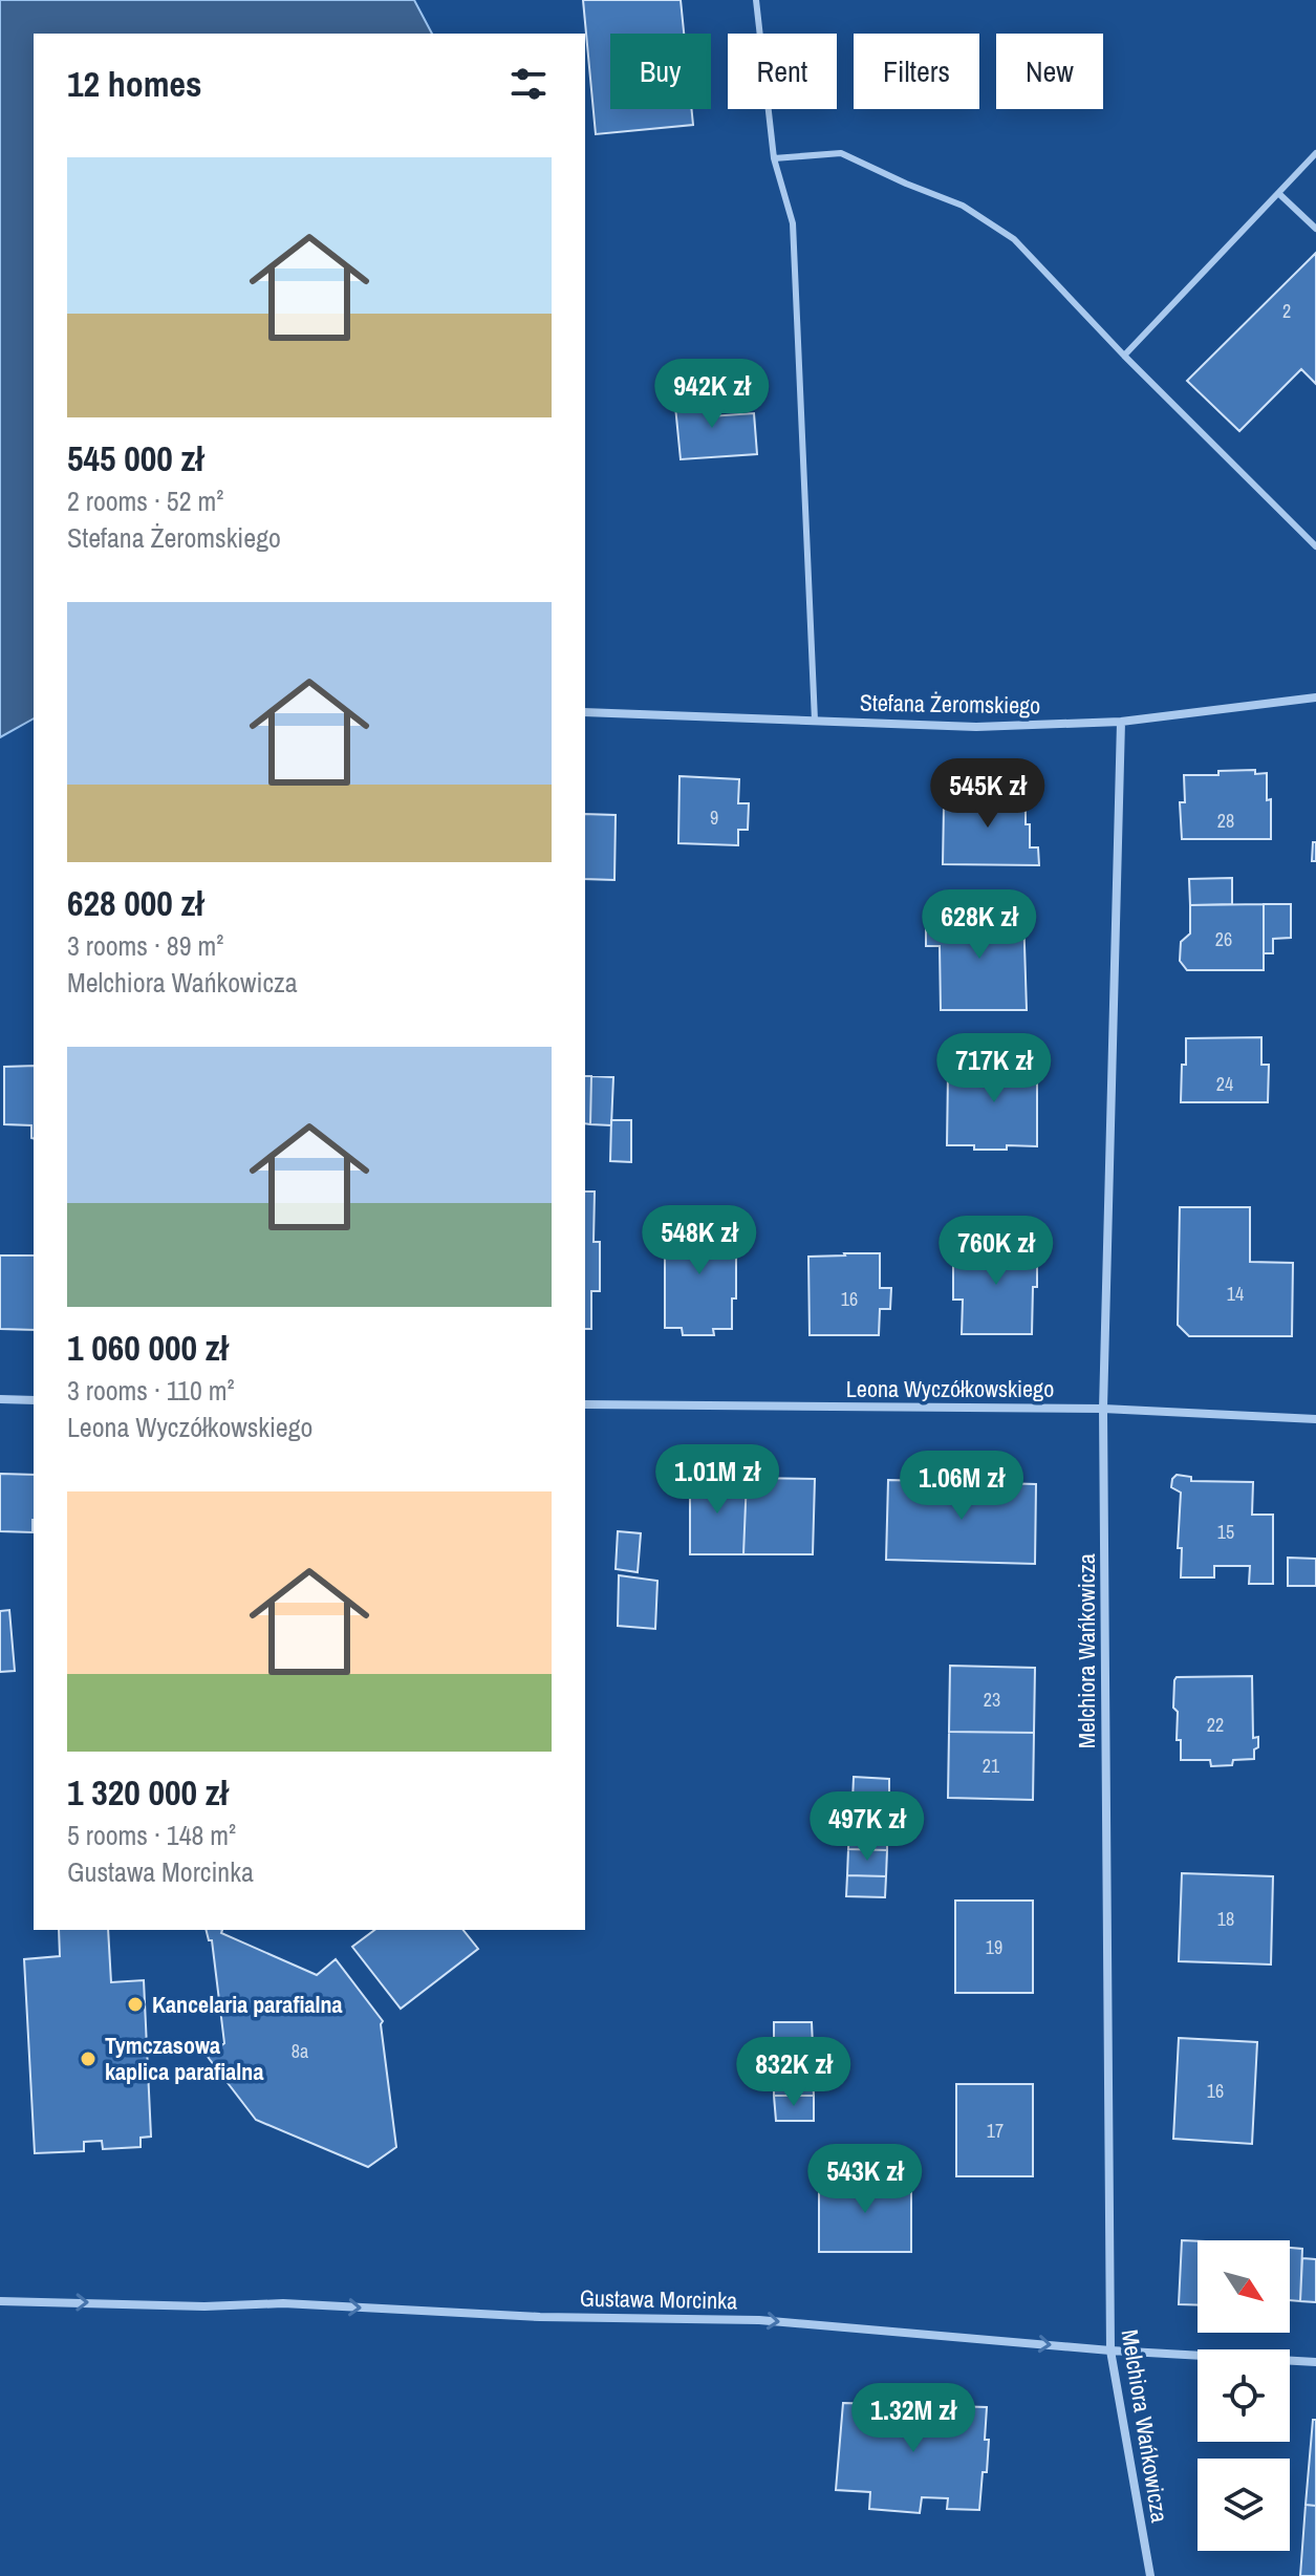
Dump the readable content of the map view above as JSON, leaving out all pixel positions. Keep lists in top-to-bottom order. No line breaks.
{"streets":{"street":["Stefana Żeromskiego","Leona Wyczółkowskiego","Melchiora Wańkowicza","Gustawa Morcinka"]},"crossings":[["Stefana Żeromskiego","Melchiora Wańkowicza"],["Leona Wyczółkowskiego","Melchiora Wańkowicza"],["Melchiora Wańkowicza","Gustawa Morcinka"]],"one_way":["Gustawa Morcinka"],"places":["Kancelaria parafialna","Tymczasowa kaplica parafialna"],"house_numbers":["2","9","28","26","24","14","16","15","23","22","21","18","19","8a","16","17"],"north":"bottom right","page":{"chip":["Buy","Rent","Filters","New"],"heading":"12 homes","list":[{"name":"545 000 zł","note":"2 rooms · 52 m² · Stefana Żeromskiego"},{"name":"628 000 zł","note":"3 rooms · 89 m² · Melchiora Wańkowicza"},{"name":"1 060 000 zł","note":"3 rooms · 110 m² · Leona Wyczółkowskiego"},{"name":"1 320 000 zł","note":"5 rooms · 148 m² · Gustawa Morcinka"}],"price":["942K zł","545K zł","628K zł","717K zł","548K zł","760K zł","1.01M zł","1.06M zł","497K zł","832K zł","543K zł","1.32M zł"]}}
